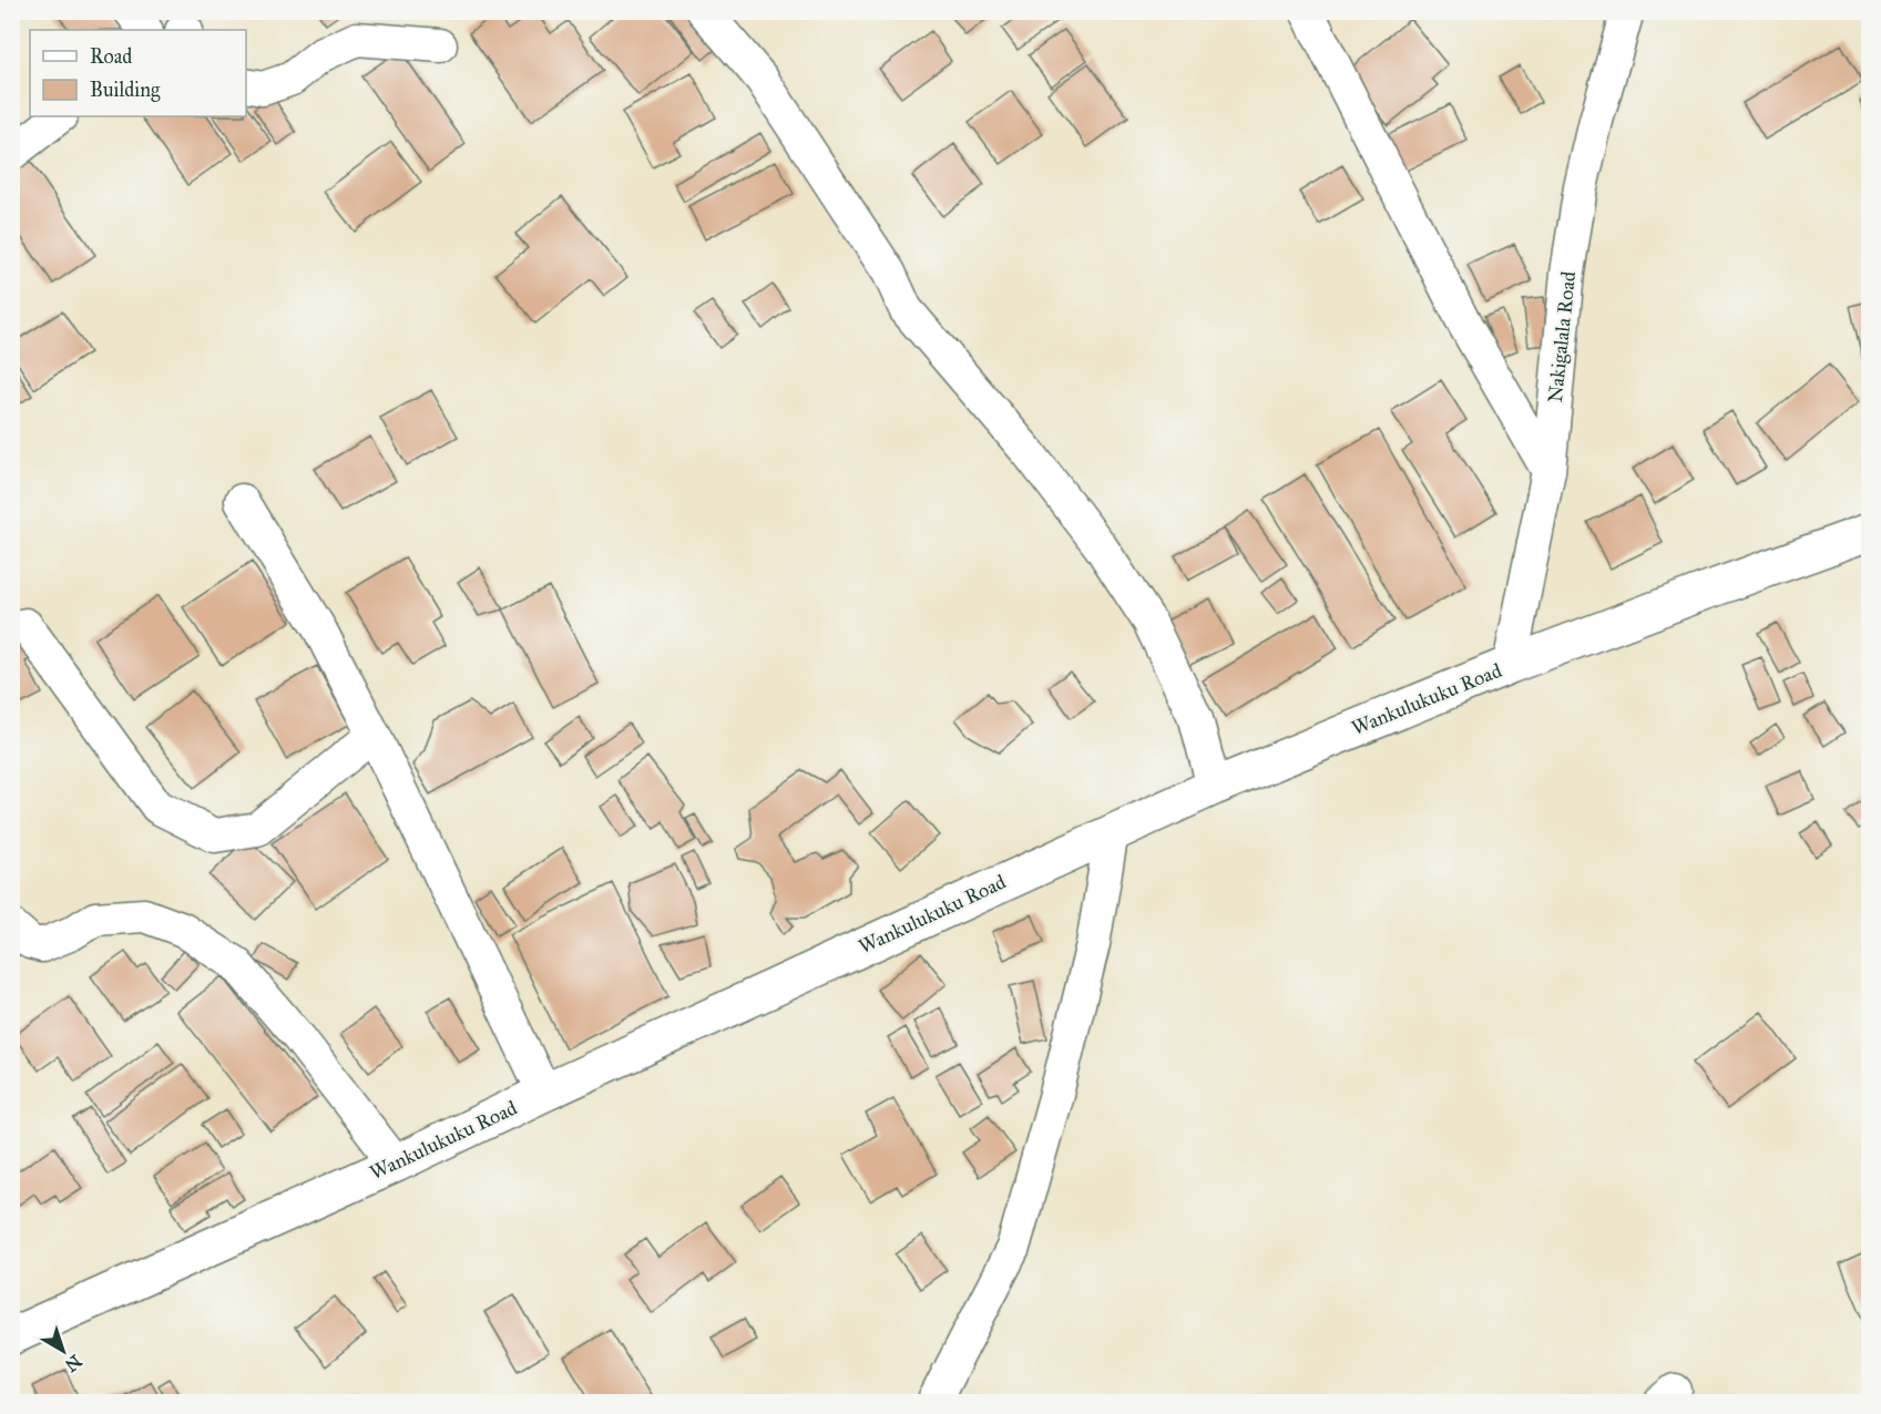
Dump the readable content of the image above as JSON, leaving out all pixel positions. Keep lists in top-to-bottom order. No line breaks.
{"streets":{"main road":["Wankulukuku Road"],"street":["Nakigalala Road"]},"crossings":[["Nakigalala Road","Wankulukuku Road"]],"legend":["Road","Building"],"north":"bottom right"}
